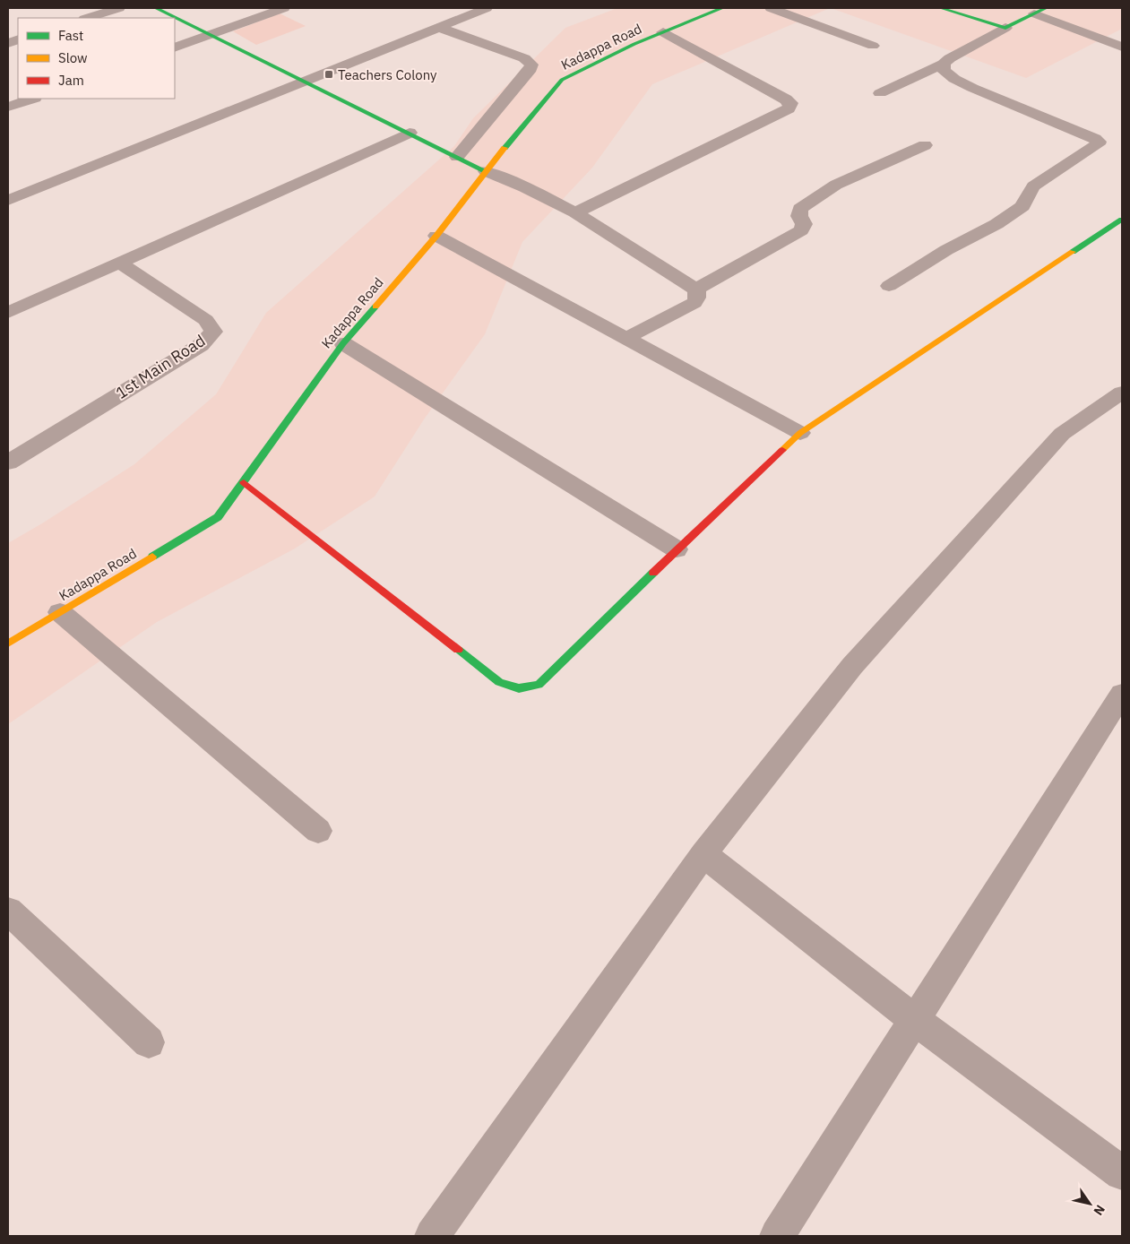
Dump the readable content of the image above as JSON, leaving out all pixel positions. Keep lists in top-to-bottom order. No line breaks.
{"streets":{"main road":["Kadappa Road"],"street":["1st Main Road"]},"places":{"transit":["Teachers Colony"]},"legend":["Fast","Slow","Jam"],"north":"bottom right"}
